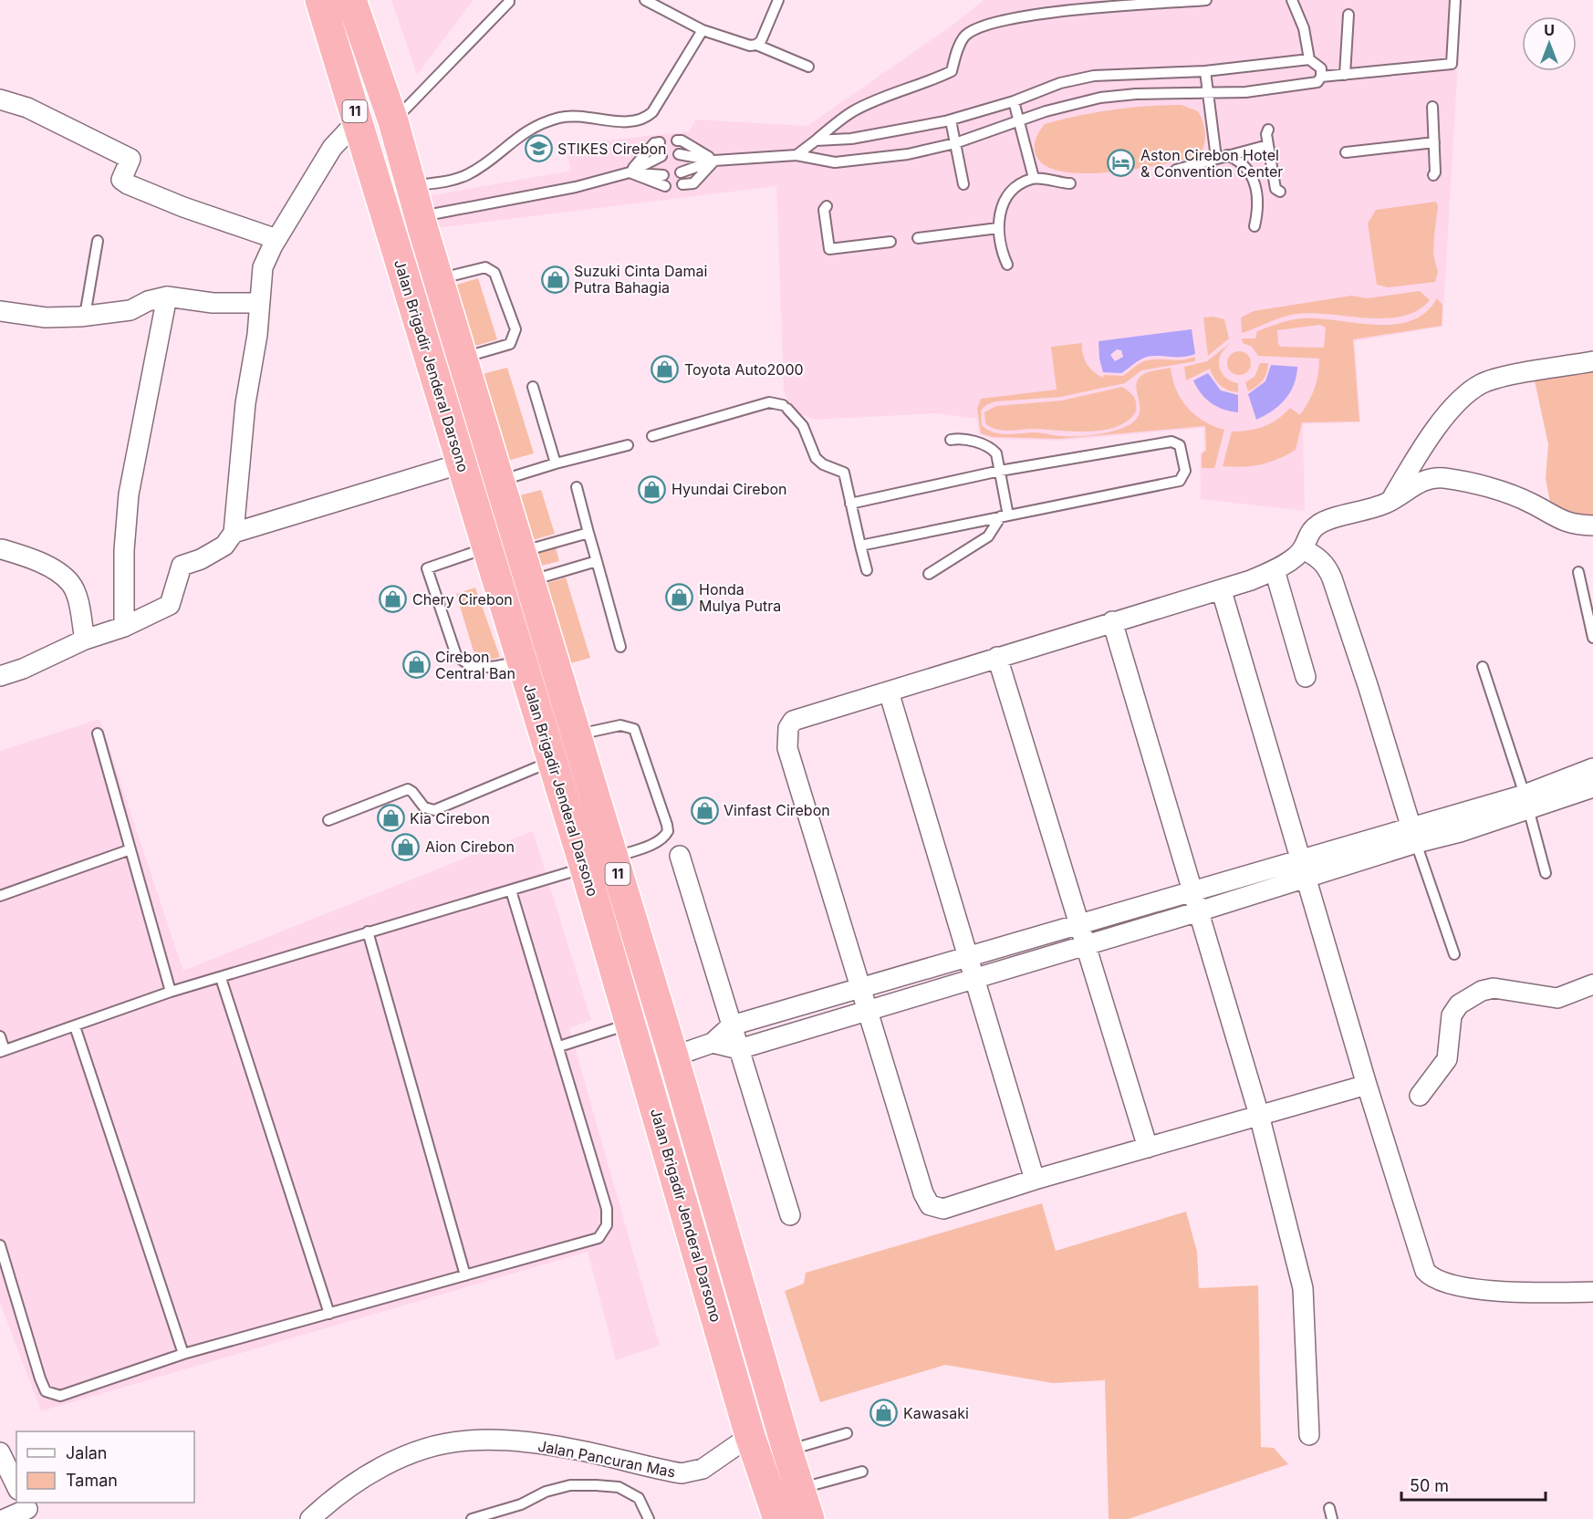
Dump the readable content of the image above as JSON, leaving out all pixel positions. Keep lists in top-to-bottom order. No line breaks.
{"streets":{"highway":["11","Jalan Brigadir Jenderal Darsono"],"street":["Jalan Pancuran Mas"]},"crossings":[["Jalan Brigadir Jenderal Darsono","Jalan Pancuran Mas"]],"places":{"school or university":["STIKES Cirebon"],"hotel":["Aston Cirebon Hotel & Convention Center"],"shop":["Suzuki Cinta Damai Putra Bahagia","Toyota Auto2000","Hyundai Cirebon","Honda Mulya Putra","Chery Cirebon","Cirebon Central Ban","Vinfast Cirebon","Kia Cirebon","Aion Cirebon","Kawasaki"]},"legend":["Jalan","Taman"],"scale_bar":"50 m","north":"top"}
